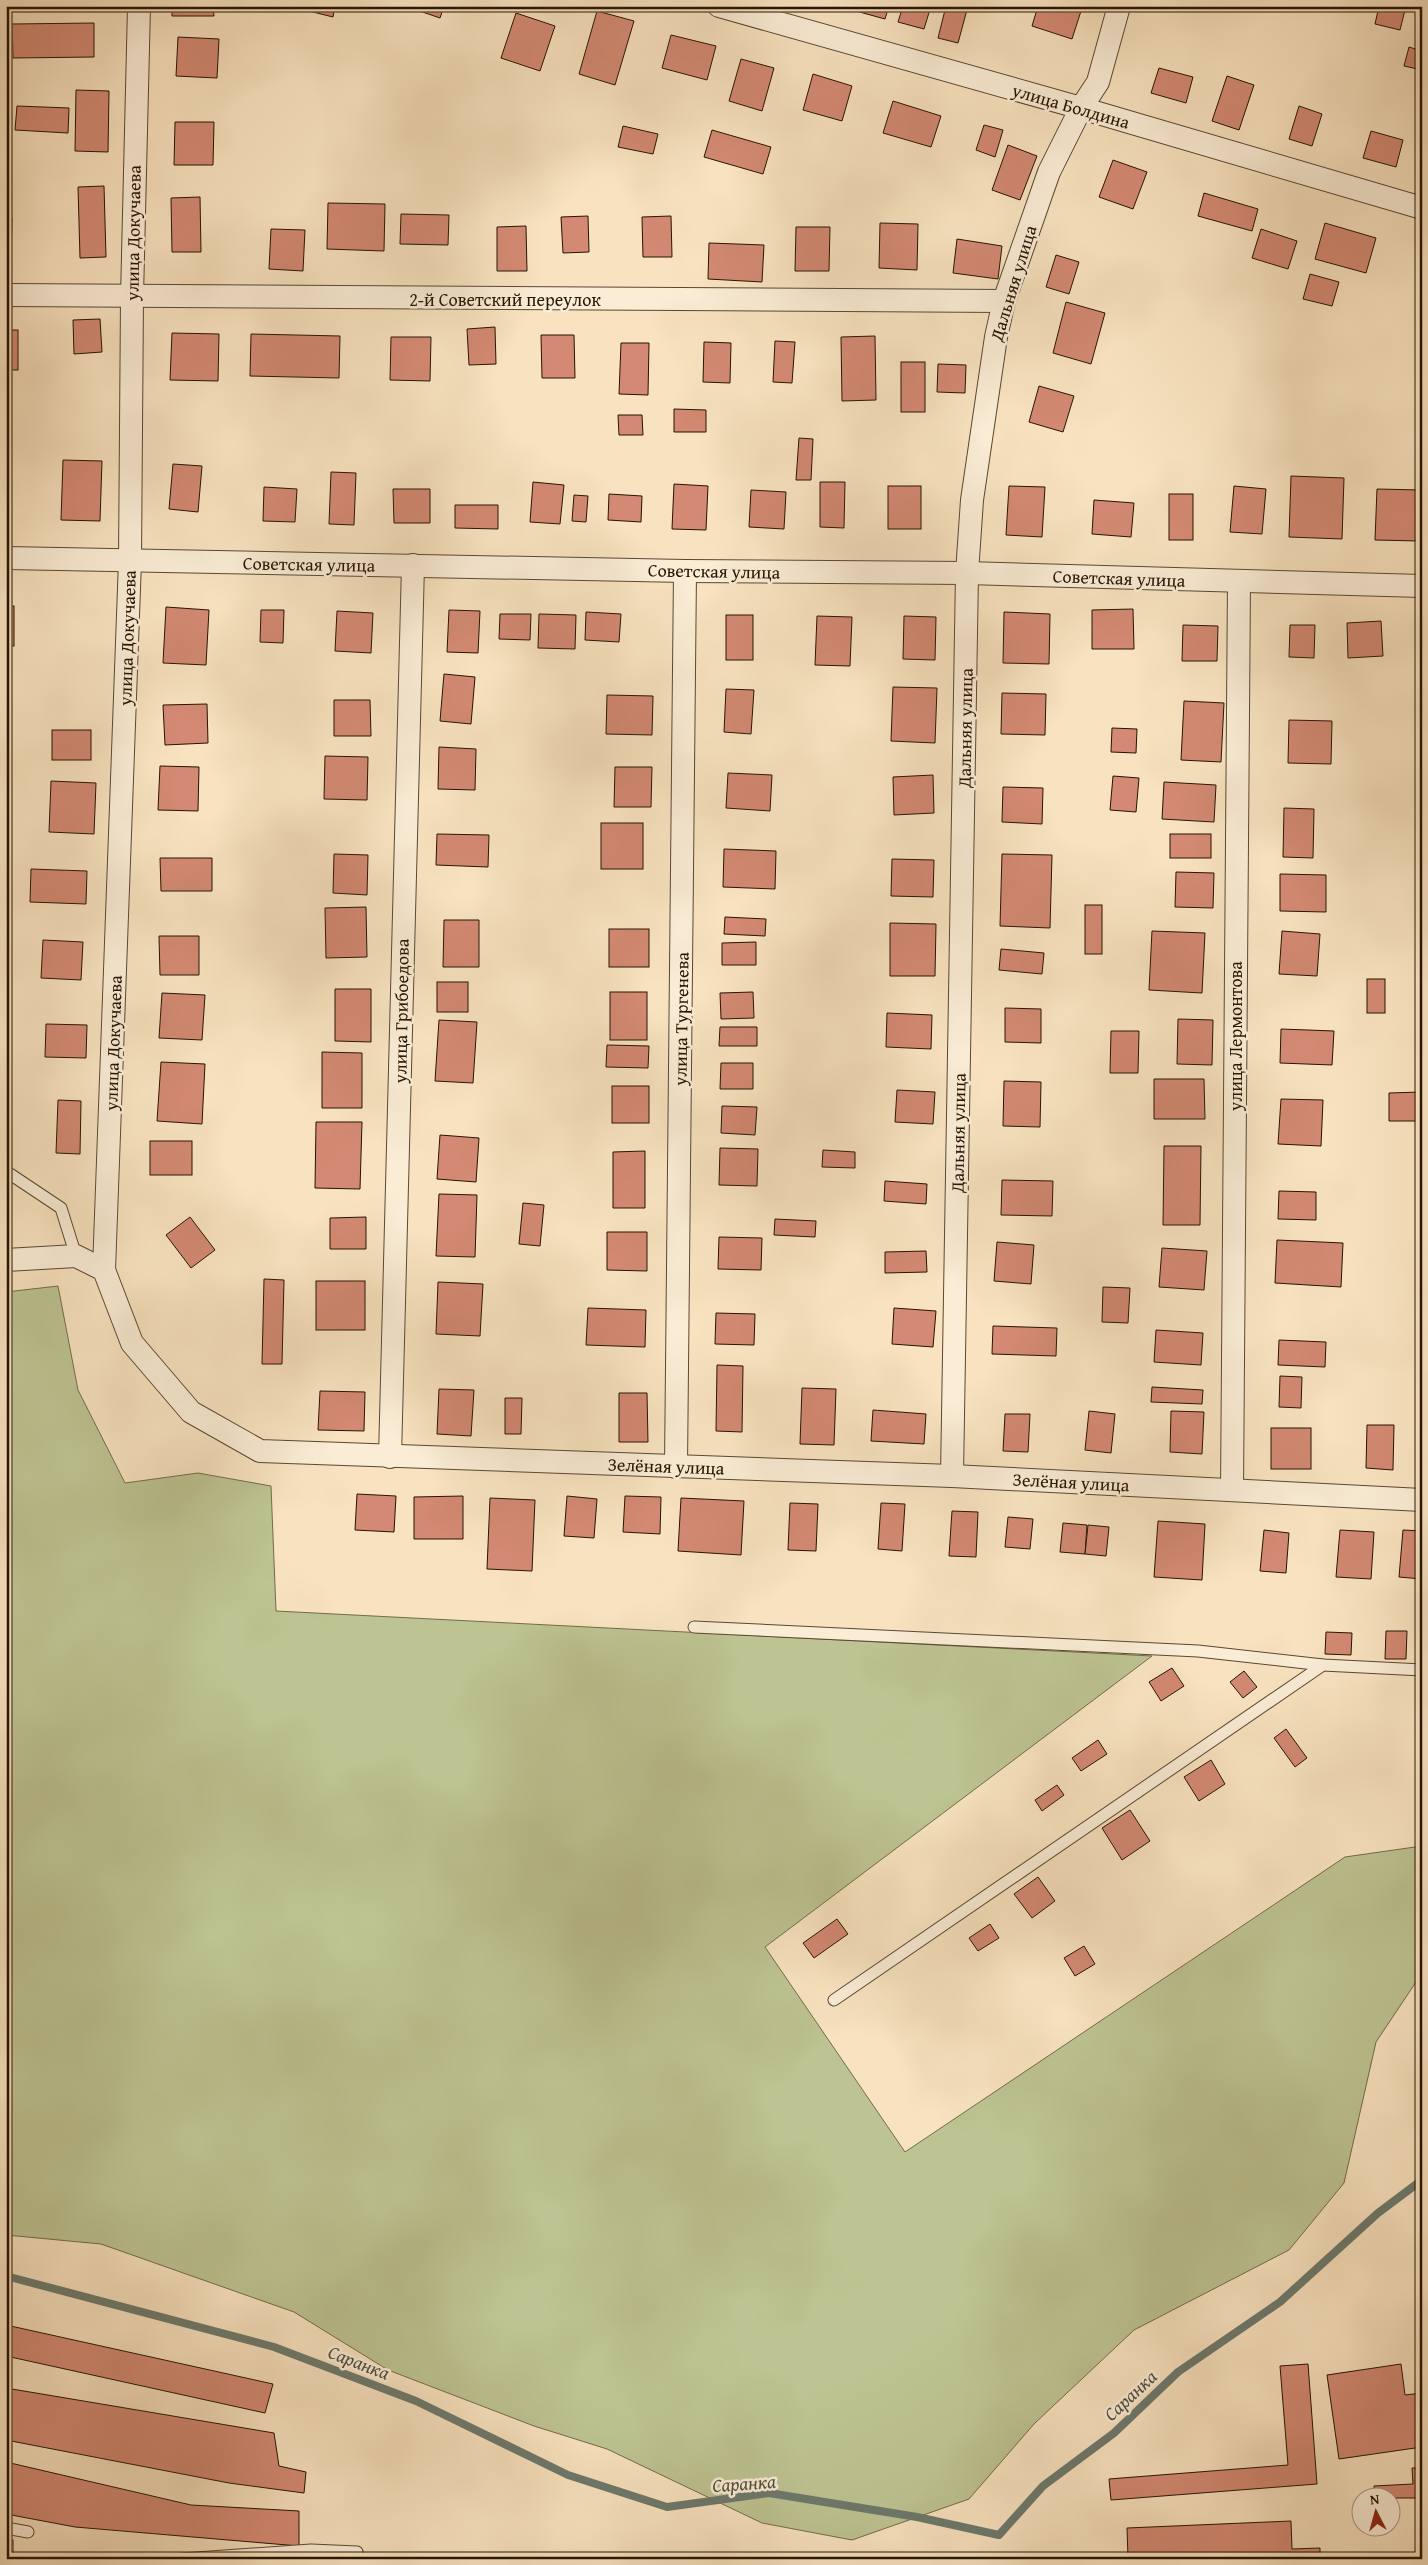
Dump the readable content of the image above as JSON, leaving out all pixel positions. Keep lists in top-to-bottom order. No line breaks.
{"streets":{"street":["улица Болдина","улица Докучаева","Дальняя улица","2-й Советский переулок","Советская улица","улица Грибоедова","улица Тургенева","улица Лермонтова","Зелёная улица"]},"crossings":[["улица Болдина","Дальняя улица"],["улица Докучаева","2-й Советский переулок"],["улица Докучаева","Советская улица"],["улица Докучаева","Зелёная улица"],["Дальняя улица","2-й Советский переулок"],["Дальняя улица","Советская улица"],["Дальняя улица","Зелёная улица"],["Советская улица","улица Грибоедова"],["Советская улица","улица Тургенева"],["Советская улица","улица Лермонтова"],["улица Грибоедова","Зелёная улица"],["улица Тургенева","Зелёная улица"],["улица Лермонтова","Зелёная улица"]],"water":["Саранка"],"north":"top"}
